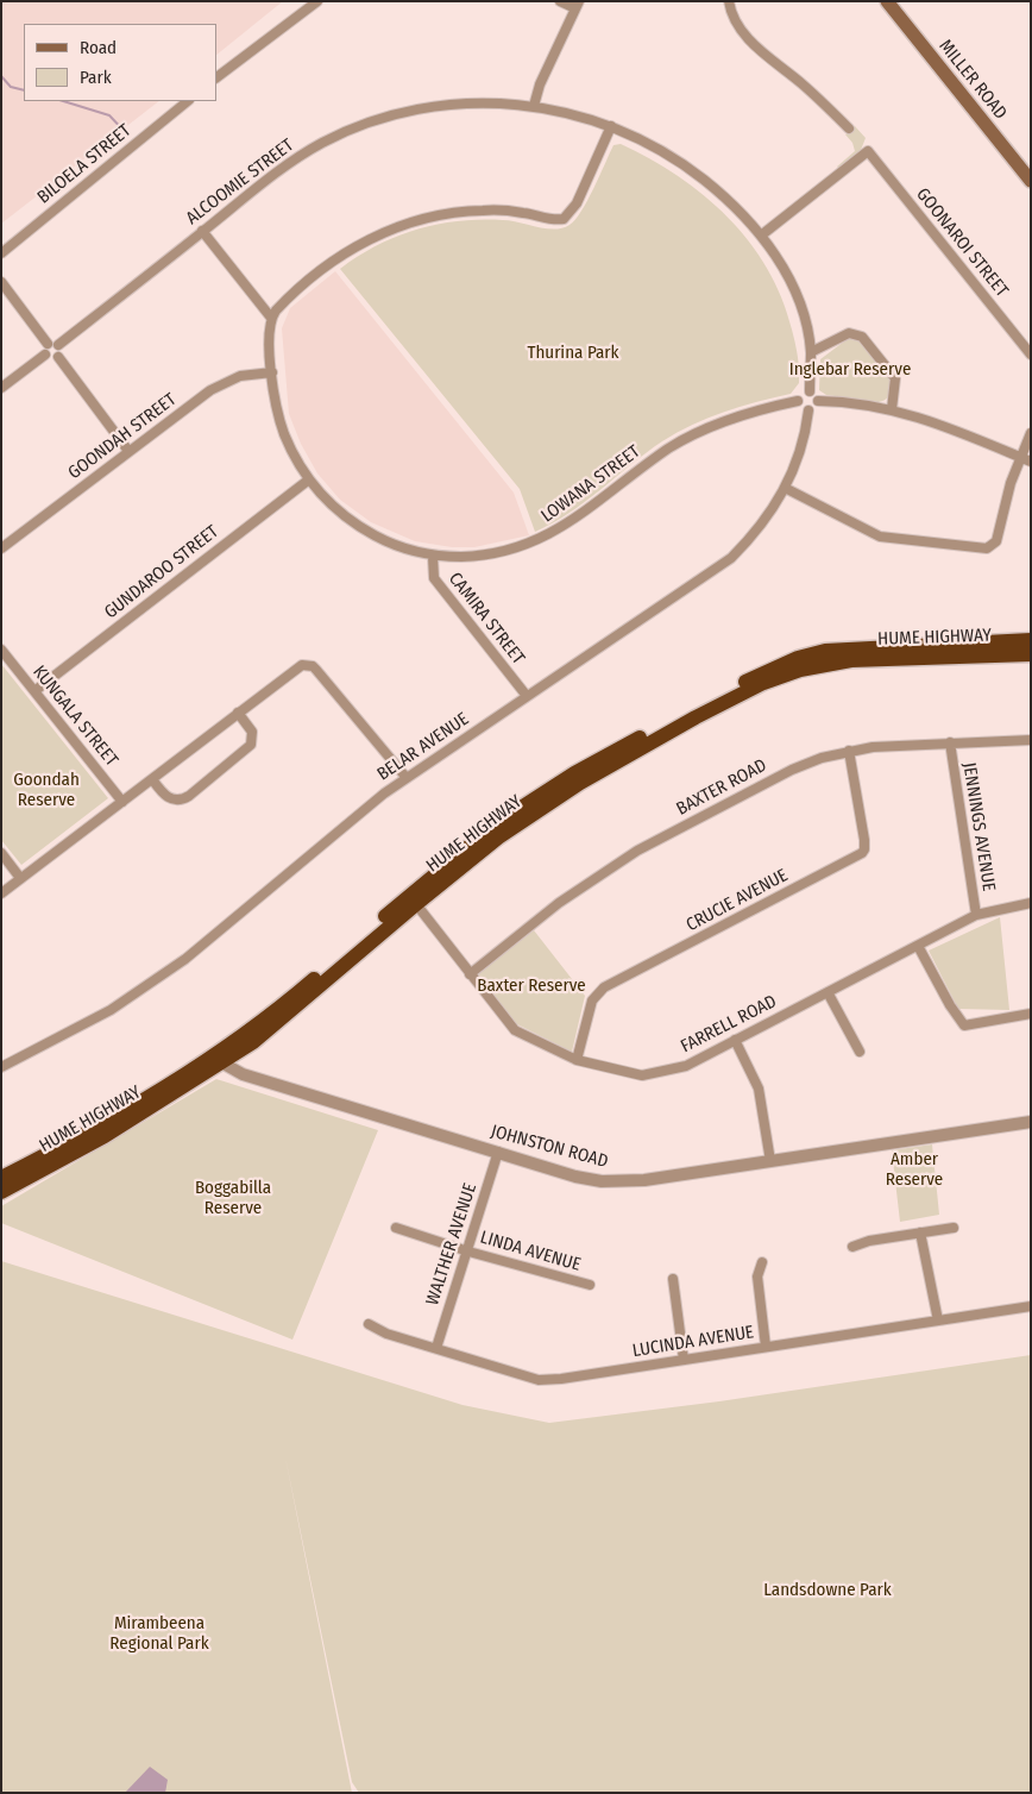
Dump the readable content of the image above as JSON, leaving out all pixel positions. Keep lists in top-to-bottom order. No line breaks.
{"streets":{"highway":["HUME HIGHWAY"],"main road":["MILLER ROAD"],"street":["BILOELA STREET","ALCOOMIE STREET","GOONAROI STREET","GOONDAH STREET","LOWANA STREET","GUNDAROO STREET","CAMIRA STREET","KUNGALA STREET","BELAR AVENUE","BAXTER ROAD","JENNINGS AVENUE","CRUCIE AVENUE","FARRELL ROAD","JOHNSTON ROAD","WALTHER AVENUE","LINDA AVENUE","LUCINDA AVENUE"]},"crossings":[["ALCOOMIE STREET","GOONAROI STREET"],["ALCOOMIE STREET","LOWANA STREET"],["ALCOOMIE STREET","BELAR AVENUE"],["GOONDAH STREET","LOWANA STREET"],["LOWANA STREET","GUNDAROO STREET"],["LOWANA STREET","CAMIRA STREET"],["LOWANA STREET","BELAR AVENUE"],["GUNDAROO STREET","KUNGALA STREET"],["CAMIRA STREET","BELAR AVENUE"],["HUME HIGHWAY","FARRELL ROAD"],["HUME HIGHWAY","JOHNSTON ROAD"],["BAXTER ROAD","JENNINGS AVENUE"],["BAXTER ROAD","CRUCIE AVENUE"],["BAXTER ROAD","FARRELL ROAD"],["JENNINGS AVENUE","FARRELL ROAD"],["CRUCIE AVENUE","FARRELL ROAD"],["JOHNSTON ROAD","WALTHER AVENUE"],["WALTHER AVENUE","LINDA AVENUE"],["WALTHER AVENUE","LUCINDA AVENUE"]],"parks":["Thurina Park","Inglebar Reserve","Goondah Reserve","Baxter Reserve","Amber Reserve","Boggabilla Reserve","Landsdowne Park","Mirambeena Regional Park"],"legend":["Road","Park"]}
